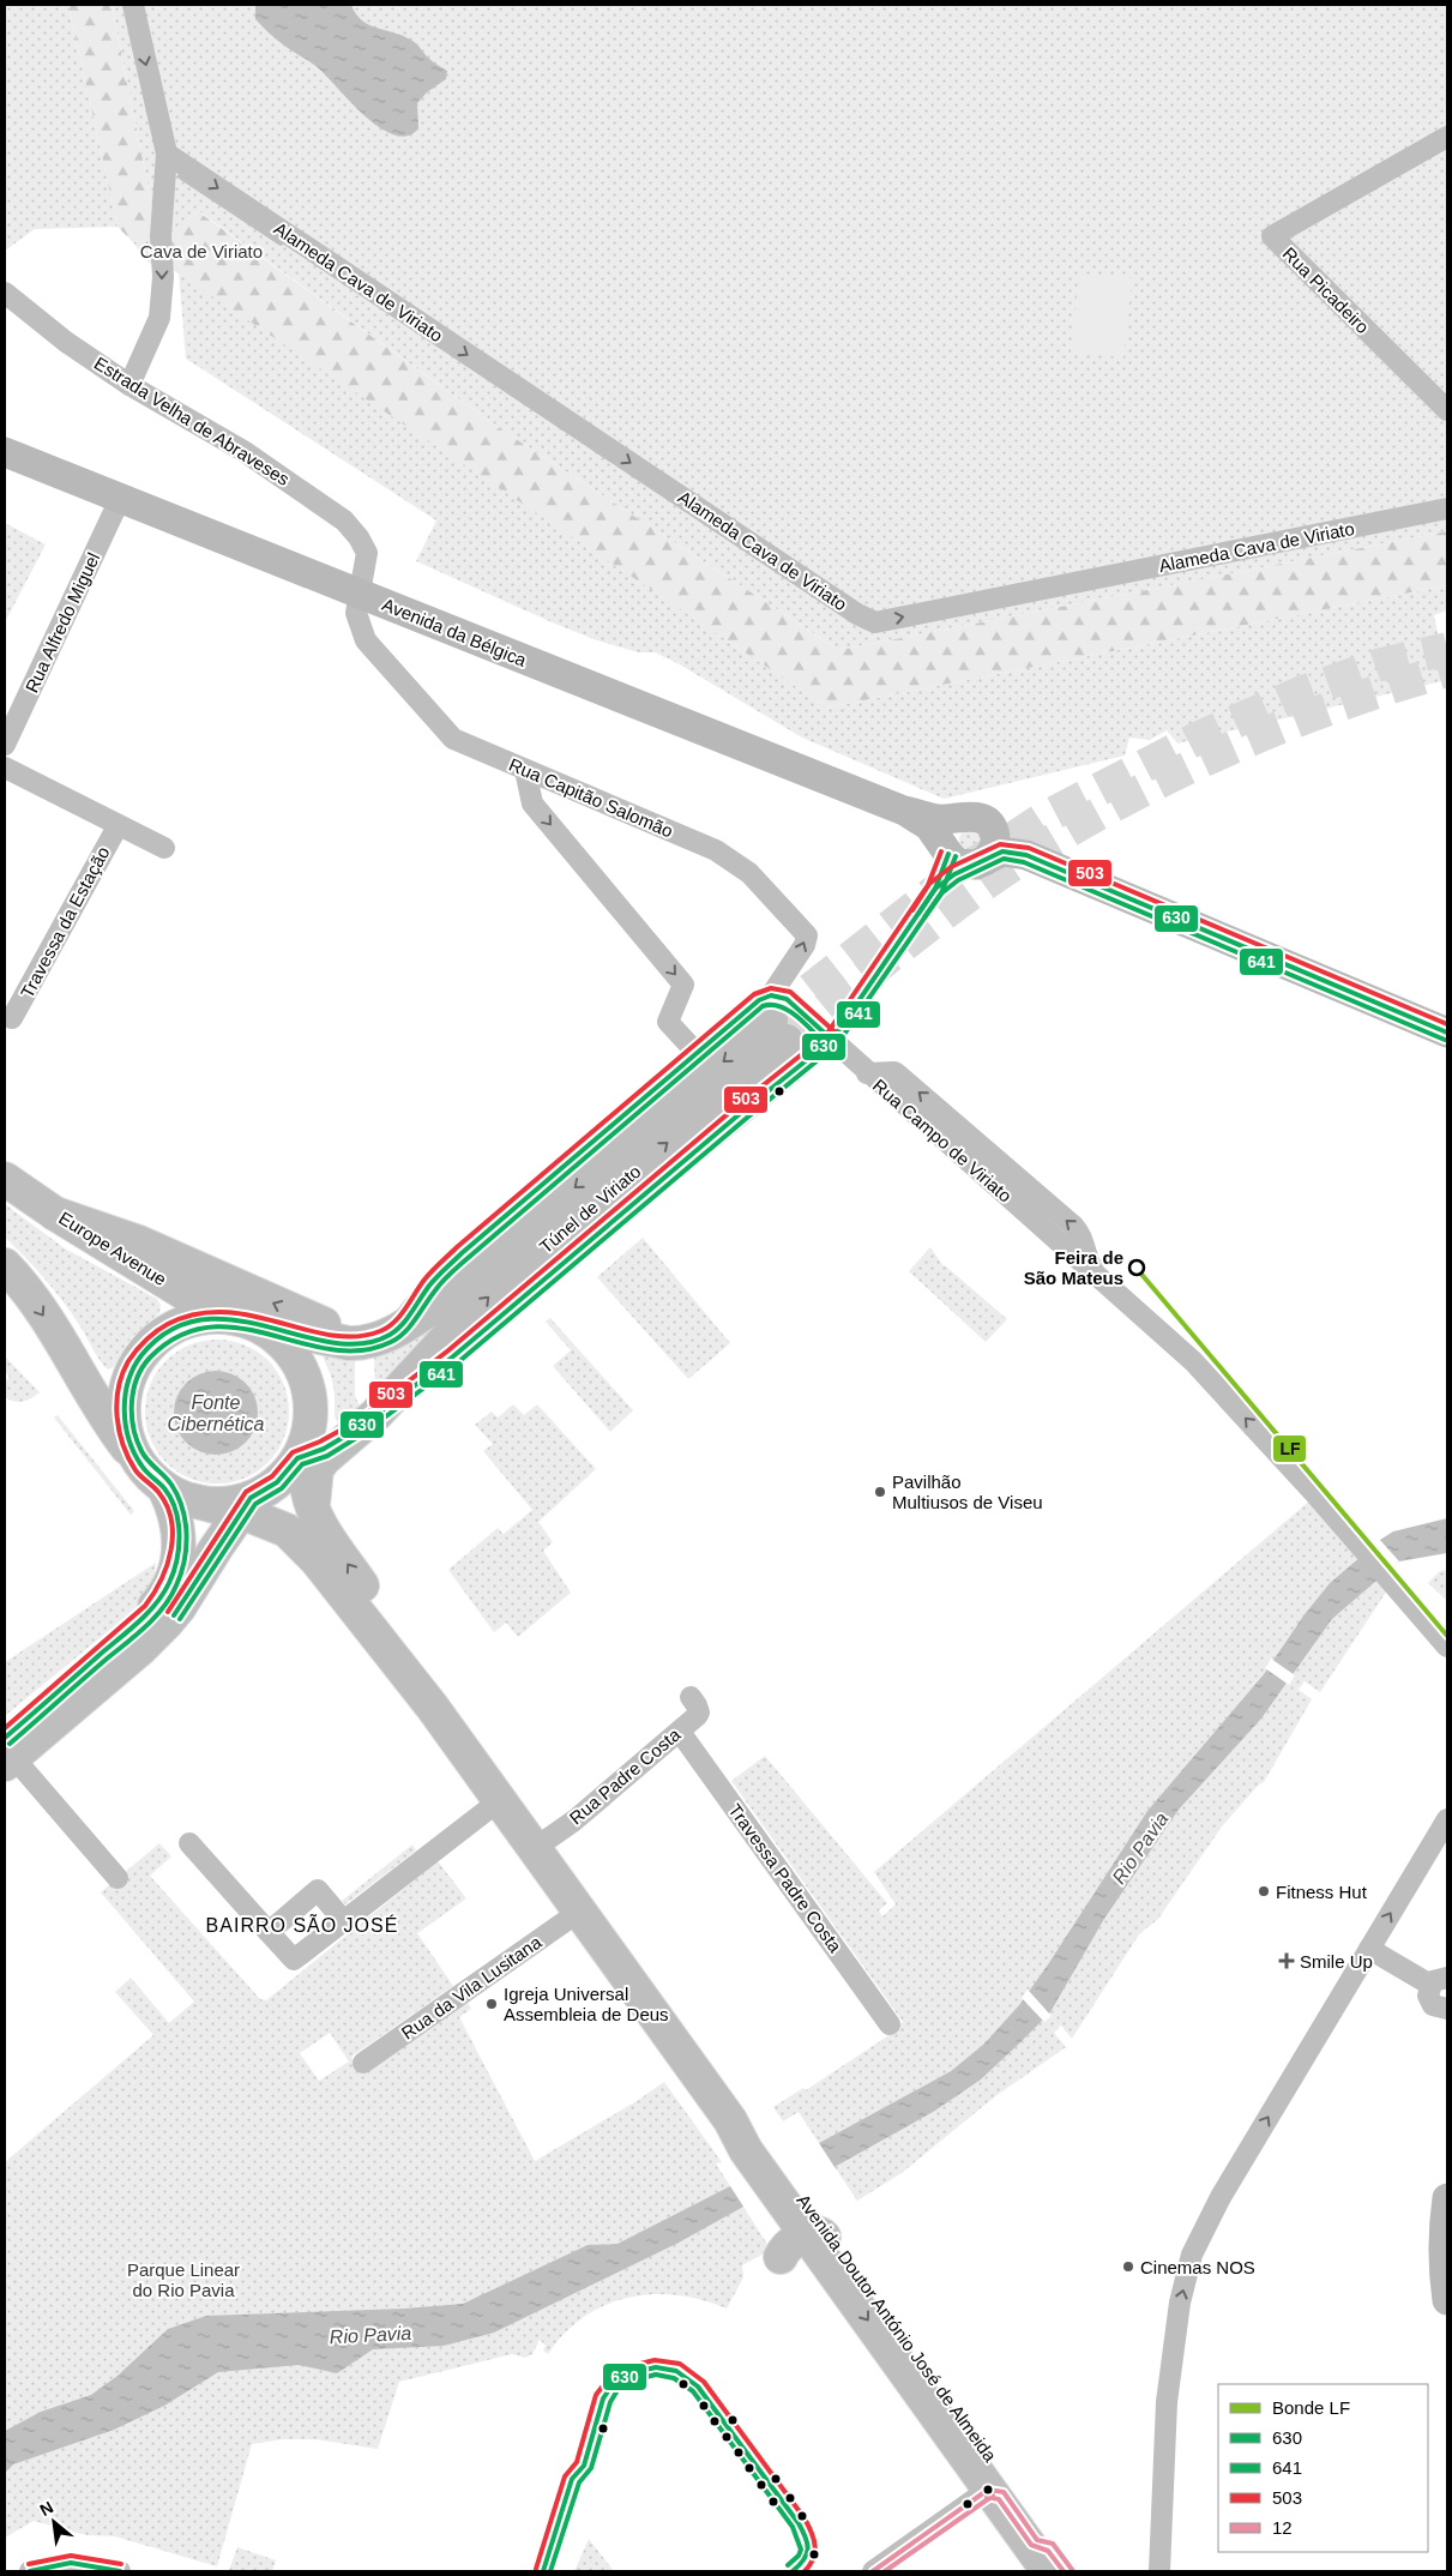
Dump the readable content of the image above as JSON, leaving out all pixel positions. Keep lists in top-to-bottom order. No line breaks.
{"streets":{"main road":["Avenida da Bélgica","Túnel de Viriato","Europe Avenue","Avenida Doutor António José de Almeida"],"street":["Alameda Cava de Viriato","Rua Picadeiro","Estrada Velha de Abraveses","Rua Alfredo Miguel","Rua Capitão Salomão","Travessa da Estação","Rua Campo de Viriato","Rua Padre Costa","Travessa Padre Costa","Rua da Vila Lusitana"]},"crossings":[["Estrada Velha de Abraveses","Avenida da Bélgica"],["Estrada Velha de Abraveses","Rua Capitão Salomão"],["Rua Alfredo Miguel","Avenida da Bélgica"],["Avenida da Bélgica","Rua Capitão Salomão"],["Rua Capitão Salomão","Túnel de Viriato"],["Túnel de Viriato","Europe Avenue"],["Túnel de Viriato","Avenida Doutor António José de Almeida"],["Europe Avenue","Avenida Doutor António José de Almeida"],["Rua Padre Costa","Travessa Padre Costa"],["Rua Padre Costa","Avenida Doutor António José de Almeida"],["Rua da Vila Lusitana","Avenida Doutor António José de Almeida"]],"one_way":["Alameda Cava de Viriato","Rua Campo de Viriato"],"districts":["BAIRRO SÃO JOSÉ"],"water":["Fonte Cibernética","Rio Pavia"],"parks":["Cava de Viriato","Parque Linear do Rio Pavia"],"places":{"other":["Feira de São Mateus","Pavilhão Multiusos de Viseu","Fitness Hut","Igreja Universal Assembleia de Deus","Cinemas NOS"],"health":["Smile Up"]},"lines":["transit line 503","transit line 630","transit line 641","tram line LF","transit line 12"],"legend":["Bonde LF","630","641","503","12"],"north":"top left"}
